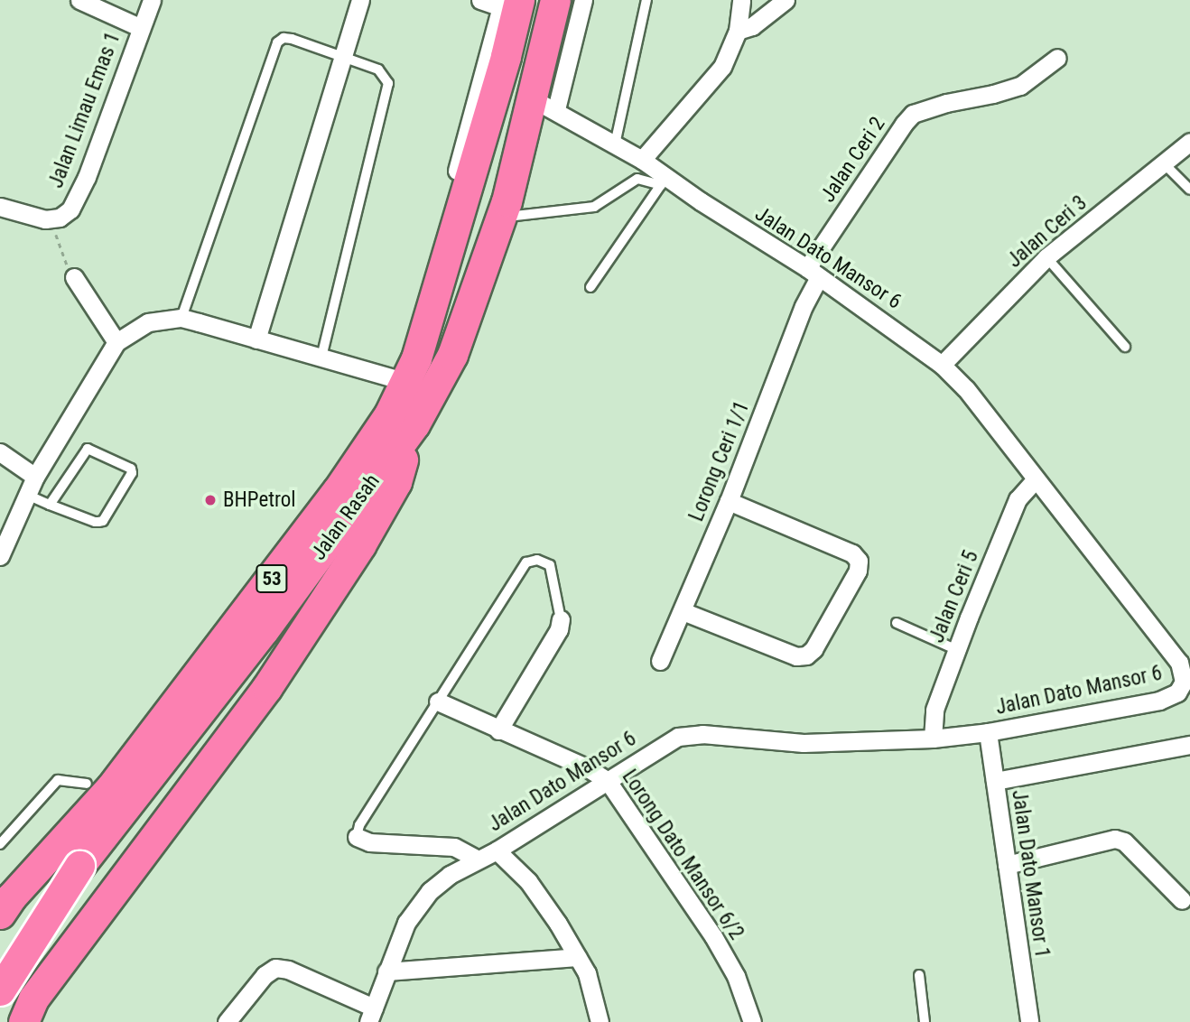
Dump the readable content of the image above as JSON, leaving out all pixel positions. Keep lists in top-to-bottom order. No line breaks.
{"streets":{"highway":["Jalan Rasah","53"],"street":["Jalan Limau Emas 1","Jalan Ceri 2","Jalan Ceri 3","Jalan Dato Mansor 6","Lorong Ceri 1/1","Jalan Ceri 5","Lorong Dato Mansor 6/2","Jalan Dato Mansor 1"]},"crossings":[["Jalan Ceri 2","Jalan Dato Mansor 6"],["Jalan Ceri 2","Lorong Ceri 1/1"],["Jalan Ceri 3","Jalan Dato Mansor 6"],["Jalan Dato Mansor 6","Lorong Ceri 1/1"],["Jalan Dato Mansor 6","Jalan Rasah"],["Jalan Dato Mansor 6","Jalan Ceri 5"],["Jalan Dato Mansor 6","Lorong Dato Mansor 6/2"],["Jalan Dato Mansor 6","Jalan Dato Mansor 1"]],"places":["BHPetrol"]}
